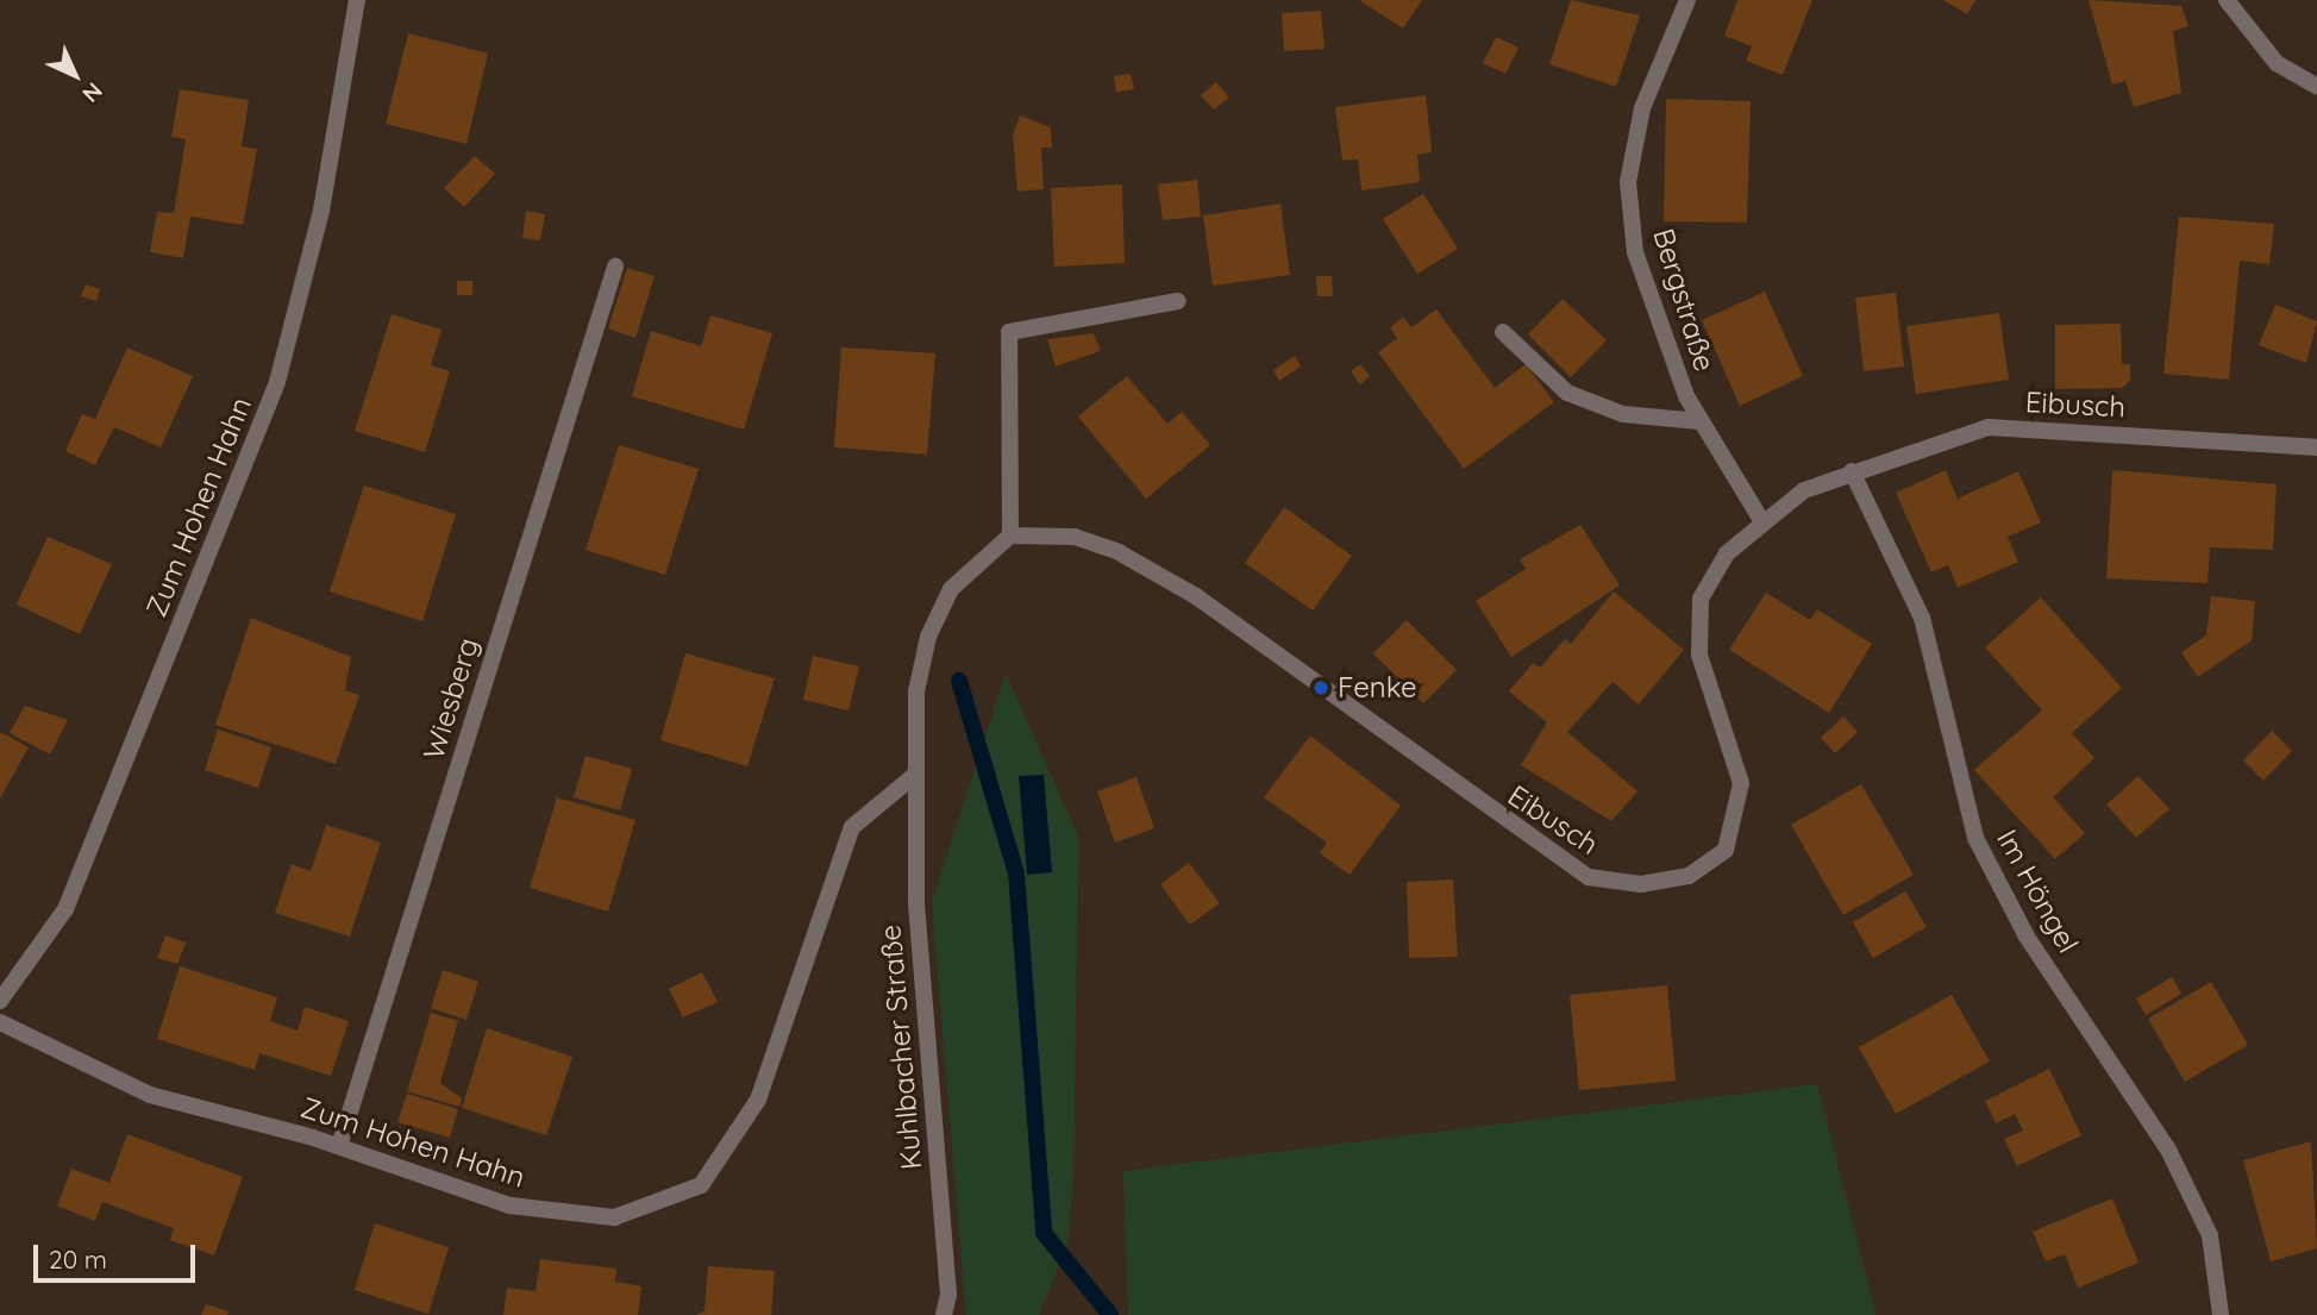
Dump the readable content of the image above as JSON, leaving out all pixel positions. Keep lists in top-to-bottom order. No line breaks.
{"streets":{"street":["Bergstraße","Eibusch","Zum Hohen Hahn","Wiesberg","Im Höngel","Kuhlbacher Straße"]},"crossings":[["Bergstraße","Eibusch"],["Eibusch","Im Höngel"],["Zum Hohen Hahn","Wiesberg"],["Zum Hohen Hahn","Kuhlbacher Straße"]],"places":["Fenke"],"scale_bar":"20 m","north":"bottom right"}
